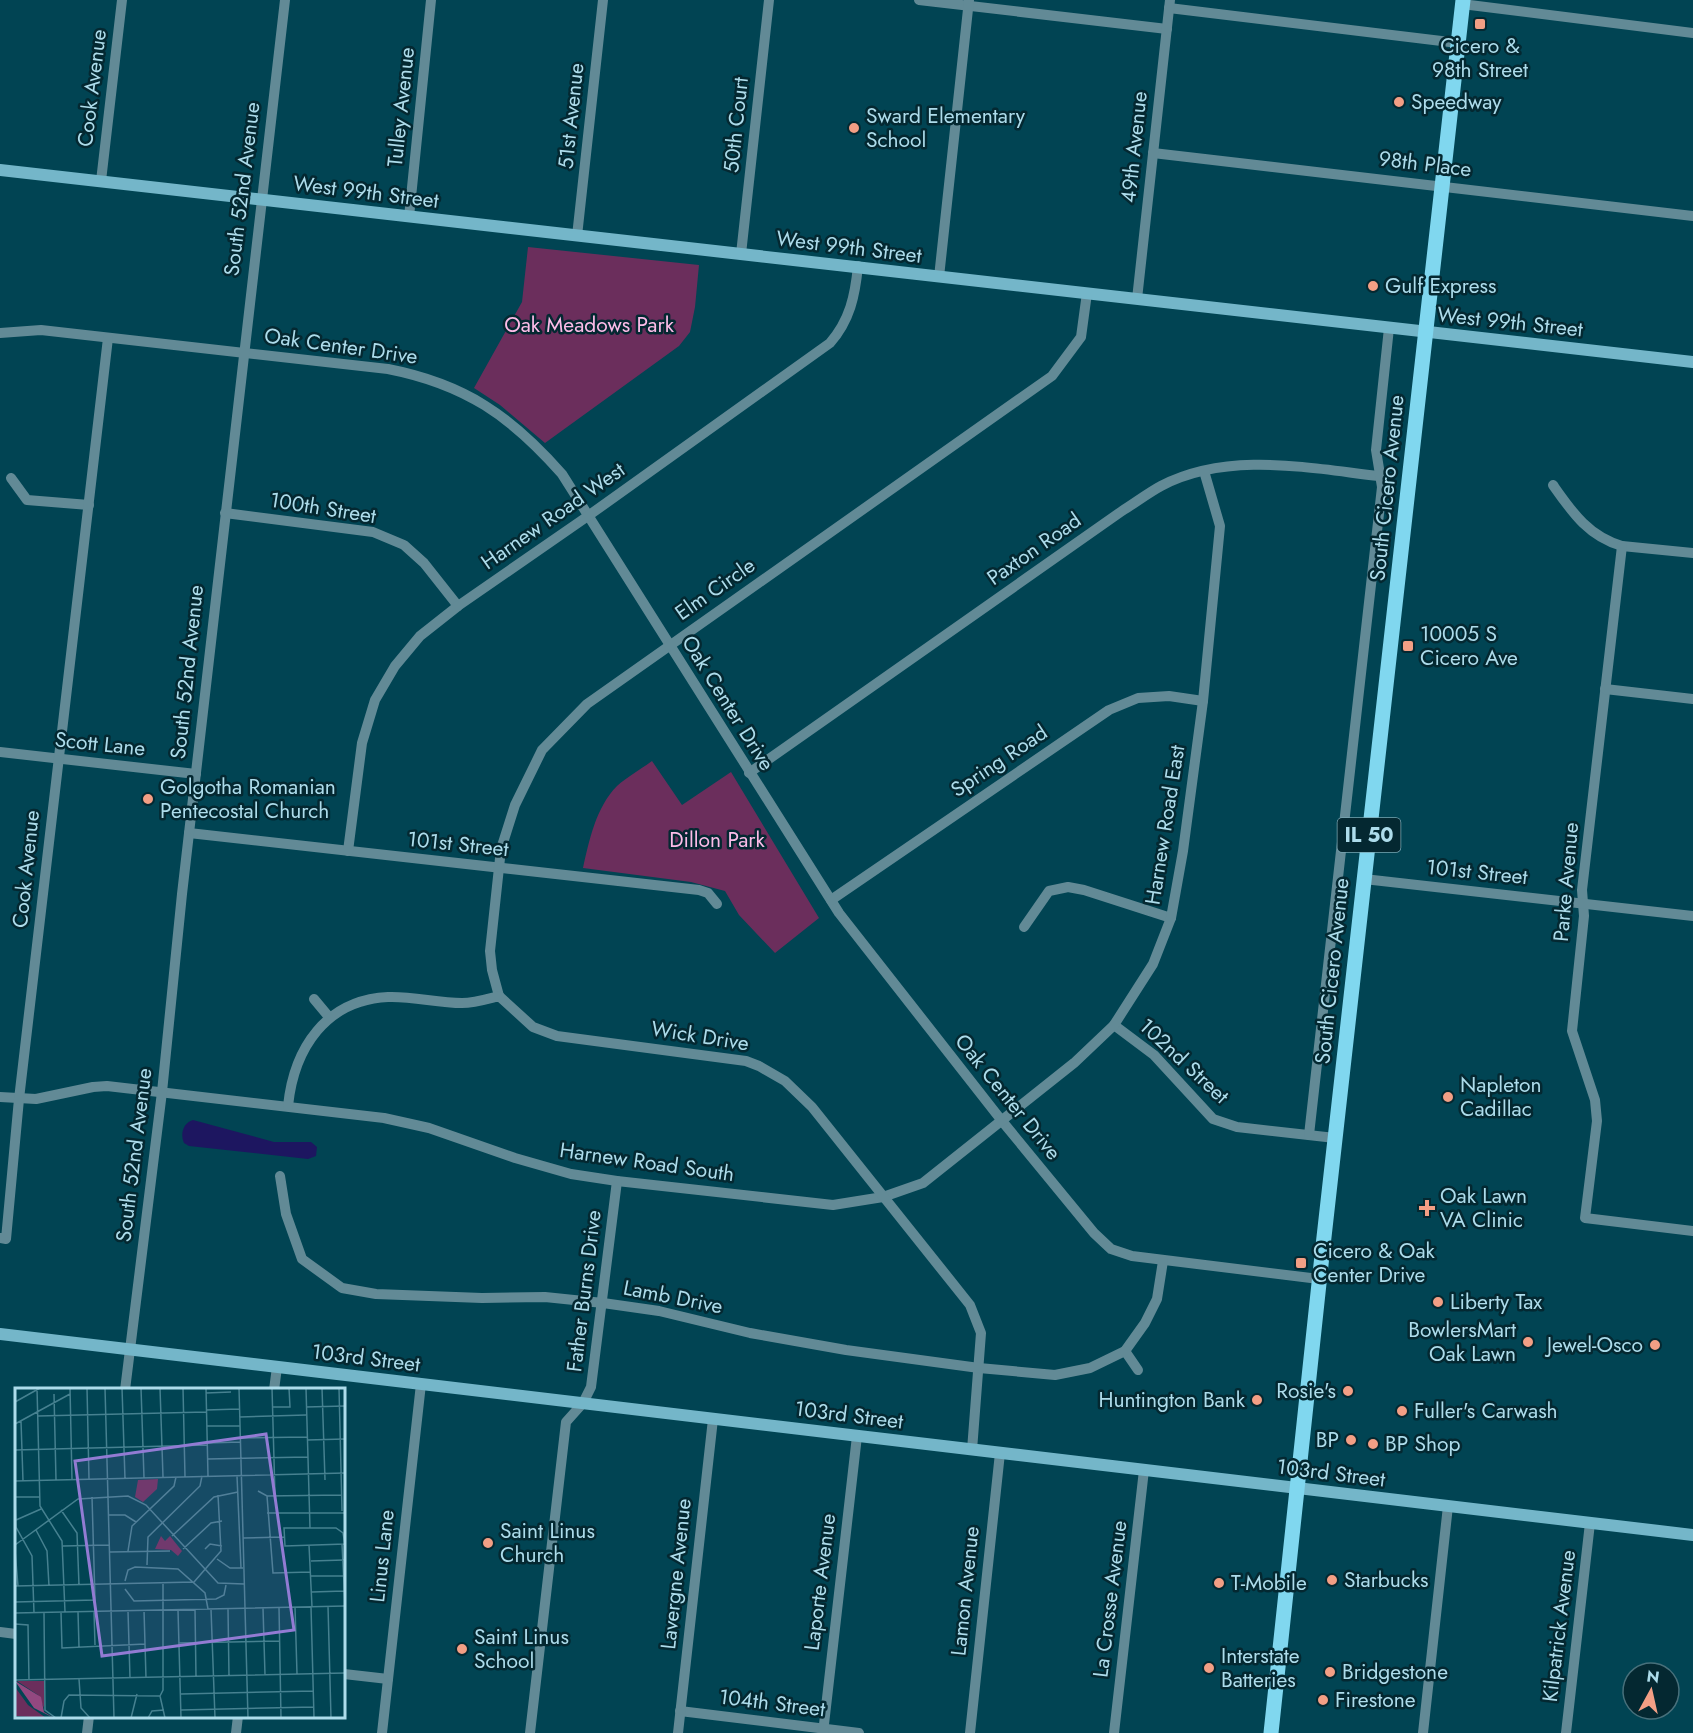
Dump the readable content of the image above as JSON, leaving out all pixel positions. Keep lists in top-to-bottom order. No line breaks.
{"streets":{"main road":["West 99th Street","South Cicero Avenue","IL 50","103rd Street"],"street":["Cook Avenue","Tulley Avenue","51st Avenue","50th Court","49th Avenue","98th Place","South 52nd Avenue","Oak Center Drive","100th Street","Harnew Road West","Paxton Road","Elm Circle","Scott Lane","Spring Road","Harnew Road East","101st Street","Parke Avenue","Wick Drive","102nd Street","Harnew Road South","Father Burns Drive","Lamb Drive","Linus Lane","Lavergne Avenue","Laporte Avenue","Lamon Avenue","La Crosse Avenue","Kilpatrick Avenue","104th Street"]},"crossings":[["Cook Avenue","West 99th Street"],["Cook Avenue","Oak Center Drive"],["Cook Avenue","Scott Lane"],["Tulley Avenue","West 99th Street"],["51st Avenue","West 99th Street"],["50th Court","West 99th Street"],["49th Avenue","98th Place"],["49th Avenue","West 99th Street"],["98th Place","South Cicero Avenue"],["South 52nd Avenue","West 99th Street"],["South 52nd Avenue","Oak Center Drive"],["South 52nd Avenue","100th Street"],["South 52nd Avenue","Scott Lane"],["South 52nd Avenue","101st Street"],["South 52nd Avenue","Harnew Road South"],["South 52nd Avenue","103rd Street"],["West 99th Street","South Cicero Avenue"],["West 99th Street","Harnew Road West"],["West 99th Street","Elm Circle"],["Oak Center Drive","South Cicero Avenue"],["Oak Center Drive","Harnew Road West"],["Oak Center Drive","Paxton Road"],["Oak Center Drive","Elm Circle"],["Oak Center Drive","Spring Road"],["Oak Center Drive","Harnew Road East"],["Oak Center Drive","Harnew Road South"],["Oak Center Drive","Lamb Drive"],["South Cicero Avenue","Paxton Road"],["South Cicero Avenue","101st Street"],["South Cicero Avenue","102nd Street"],["South Cicero Avenue","103rd Street"],["100th Street","Harnew Road West"],["Harnew Road West","101st Street"],["Paxton Road","Harnew Road East"],["Elm Circle","101st Street"],["Elm Circle","Wick Drive"],["Spring Road","Harnew Road East"],["Harnew Road East","102nd Street"],["Harnew Road East","Harnew Road South"],["101st Street","Parke Avenue"],["Wick Drive","Harnew Road South"],["Wick Drive","Lamb Drive"],["Wick Drive","103rd Street"],["Harnew Road South","Father Burns Drive"],["Father Burns Drive","Lamb Drive"],["Father Burns Drive","103rd Street"],["103rd Street","Linus Lane"],["103rd Street","Lavergne Avenue"],["103rd Street","Laporte Avenue"],["103rd Street","Lamon Avenue"],["103rd Street","La Crosse Avenue"],["103rd Street","Kilpatrick Avenue"],["Lavergne Avenue","104th Street"],["Laporte Avenue","104th Street"]],"parks":["Oak Meadows Park","Dillon Park"],"places":{"transit":["Cicero & 98th Street","10005 S Cicero Ave","Cicero & Oak Center Drive"],"other":["Speedway","Sward Elementary School","Gulf Express","Golgotha Romanian Pentecostal Church","Napleton Cadillac","Liberty Tax","BowlersMart Oak Lawn","Jewel-Osco","Rosie's","Huntington Bank","Fuller's Carwash","BP","BP Shop","Saint Linus Church","Starbucks","T-Mobile","Saint Linus School","Interstate Batteries","Bridgestone","Firestone"],"health":["Oak Lawn VA Clinic"]},"north":"top"}
